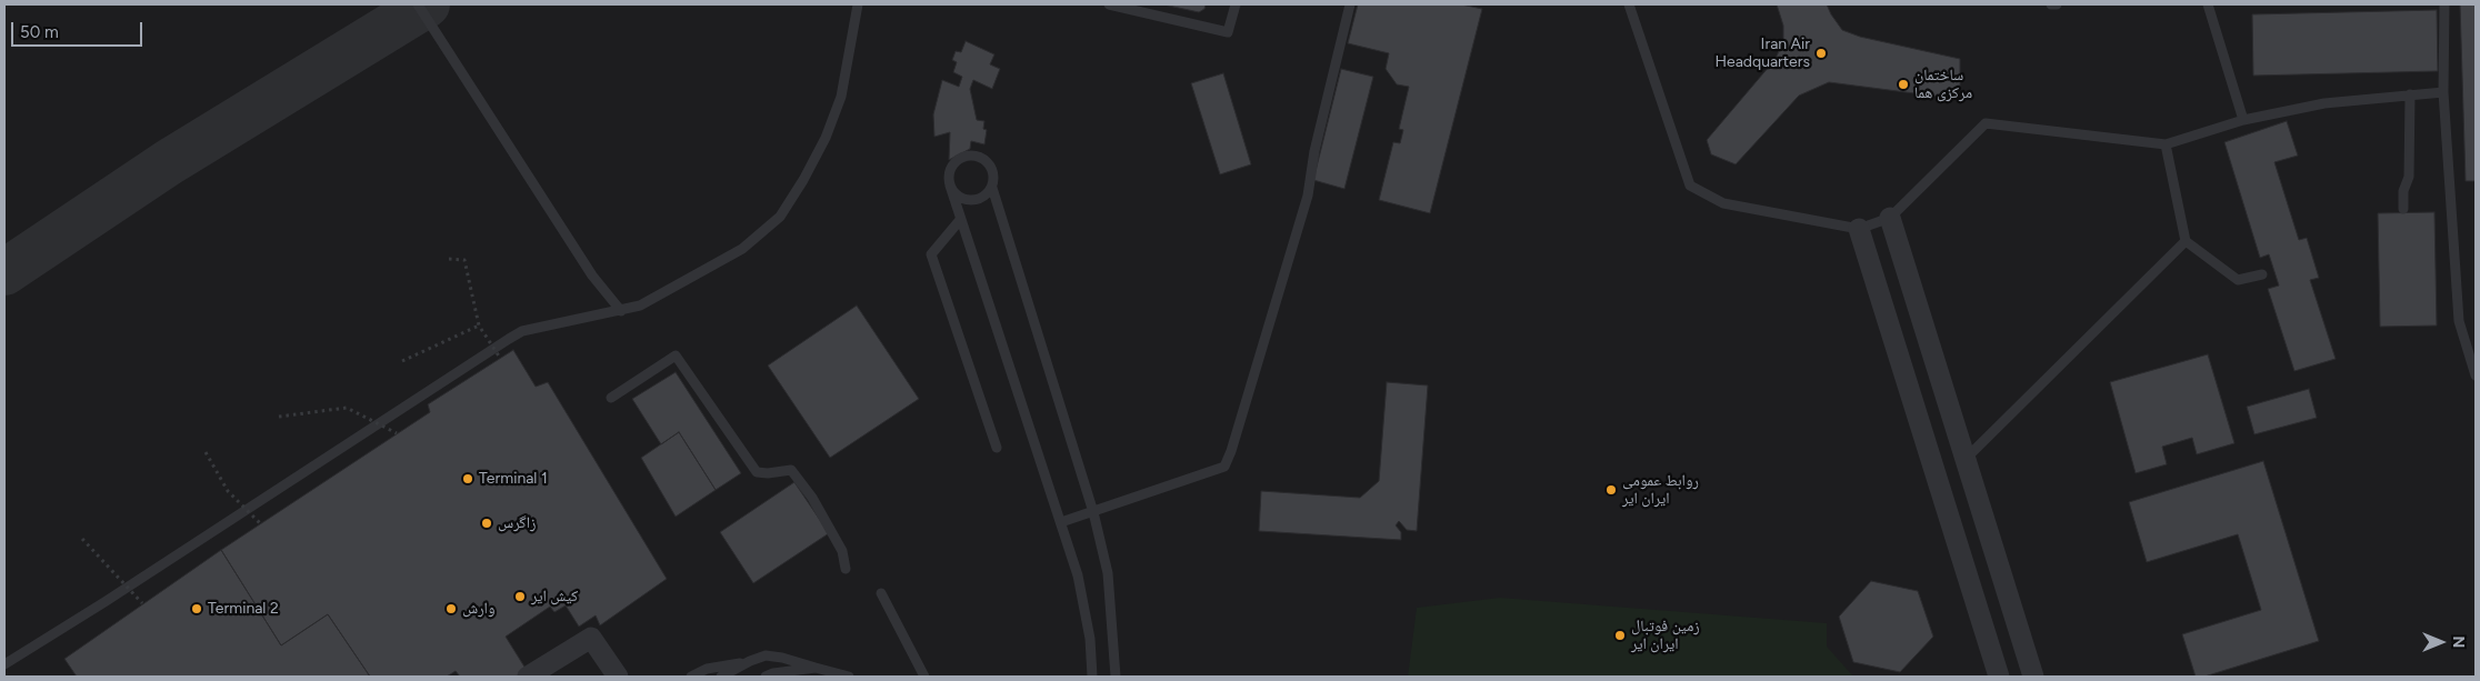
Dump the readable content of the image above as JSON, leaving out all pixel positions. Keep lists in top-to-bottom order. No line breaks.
{"places":["Iran Air Headquarters","ساختمان مرکزی هما","Terminal 1","روابط عمومی ایران ایر","زاگرس","کیش ایر","Terminal 2","وارش","زمین فوتبال ایران ایر"],"scale_bar":"50 m","north":"right"}
